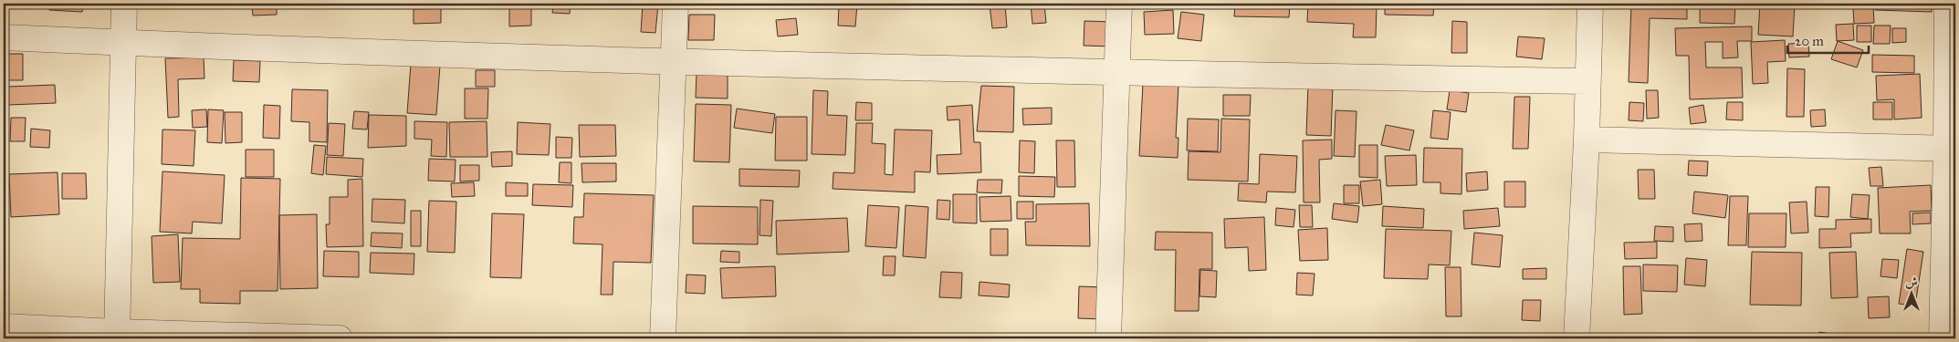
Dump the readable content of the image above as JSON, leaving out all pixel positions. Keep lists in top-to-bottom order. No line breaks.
{"scale_bar":"20 m","north":"top"}
